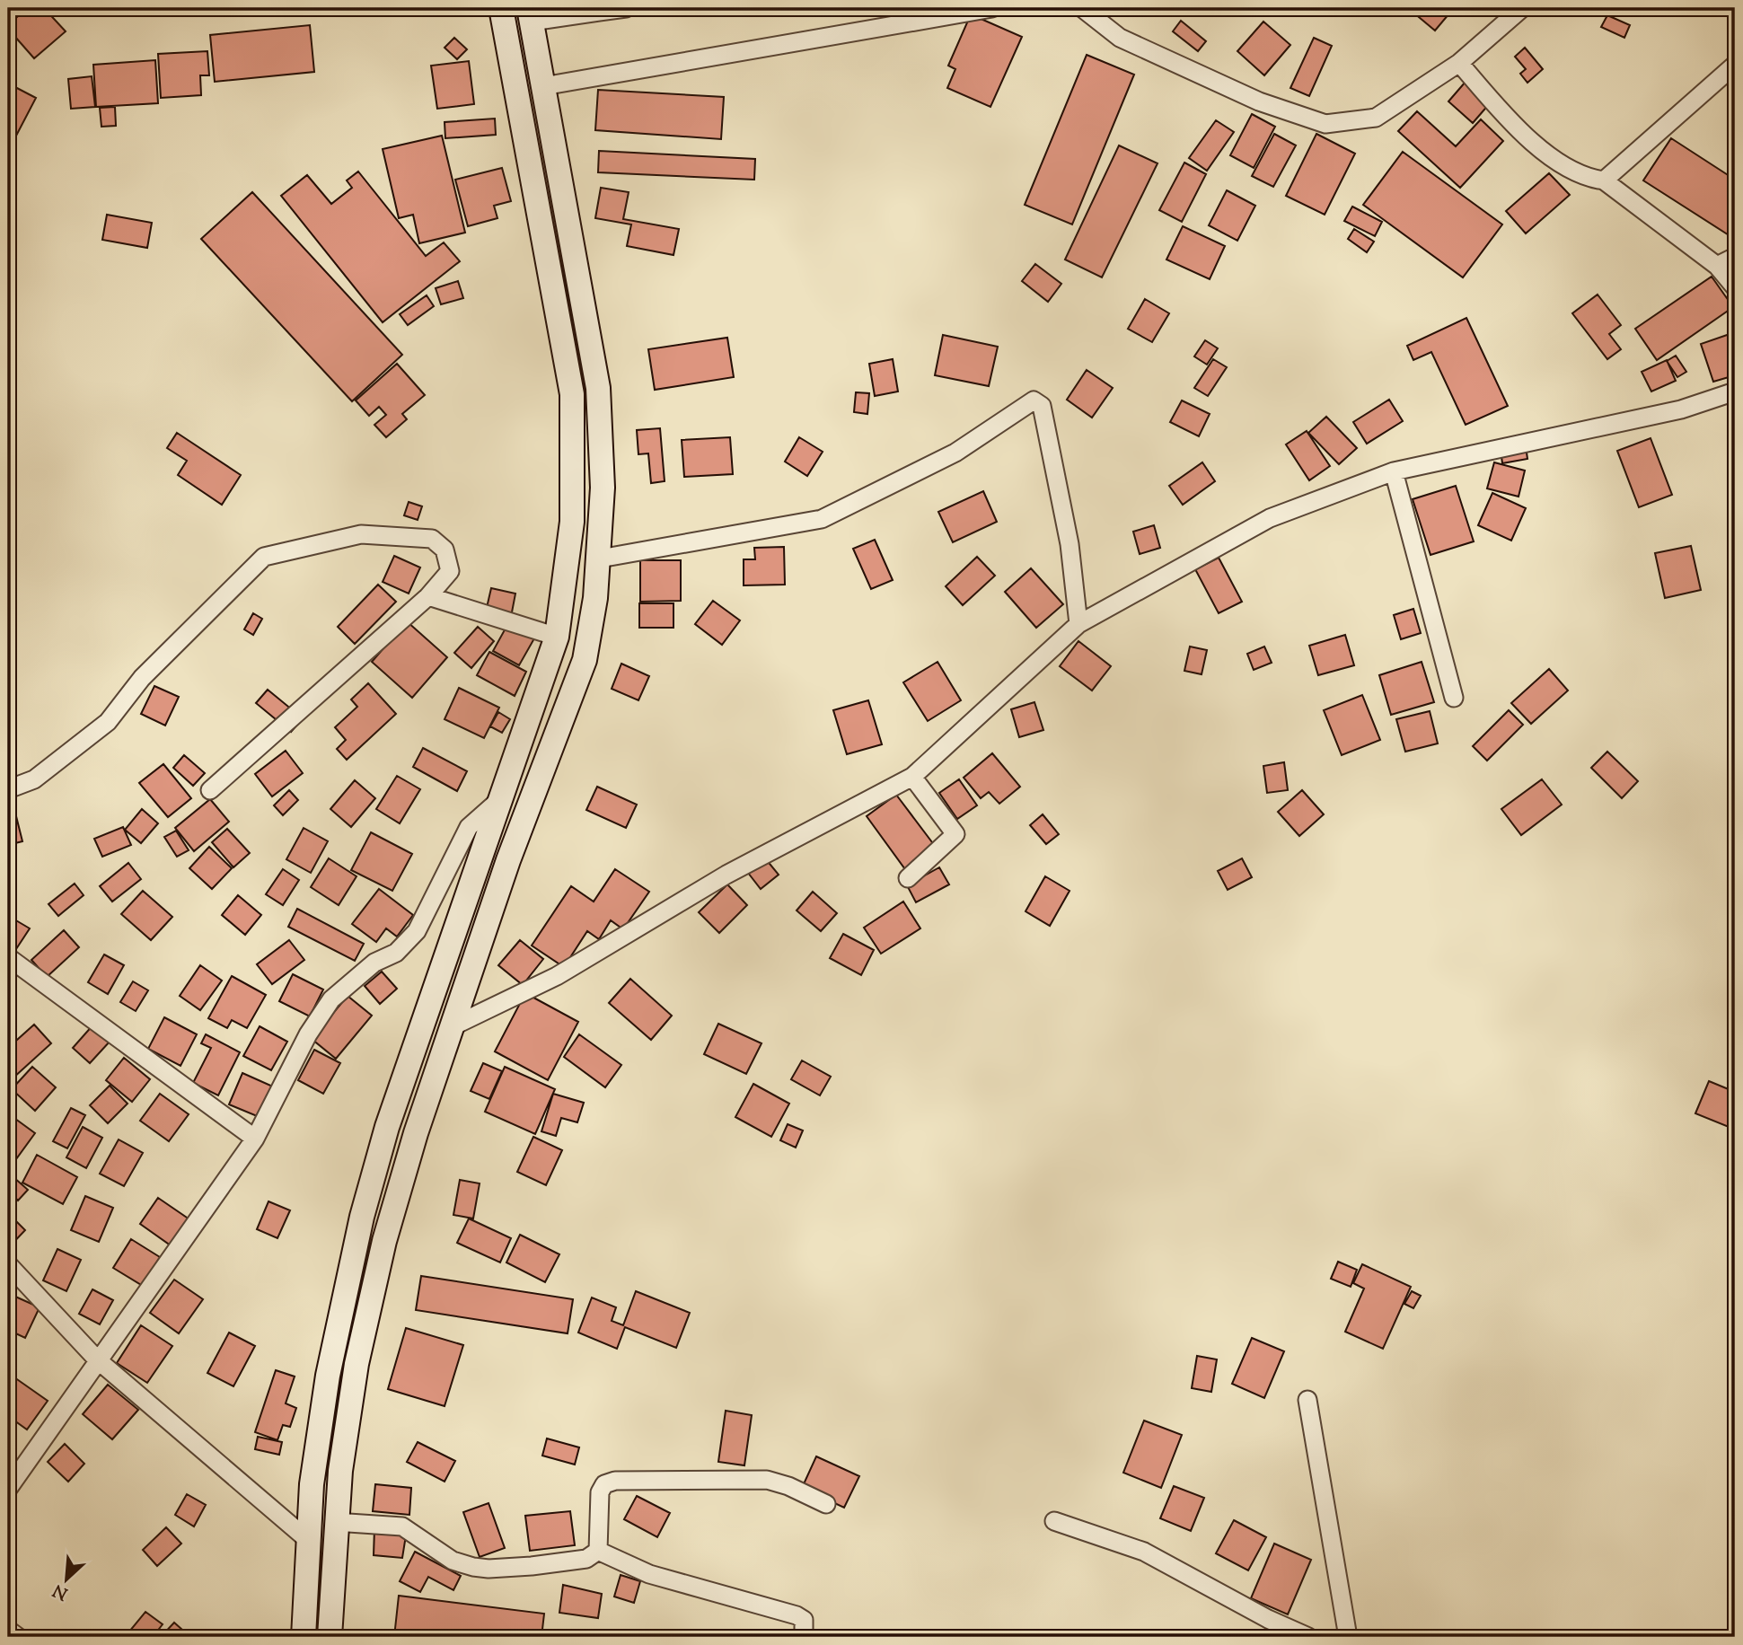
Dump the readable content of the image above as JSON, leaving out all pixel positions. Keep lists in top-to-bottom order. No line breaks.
{"north":"bottom left"}
